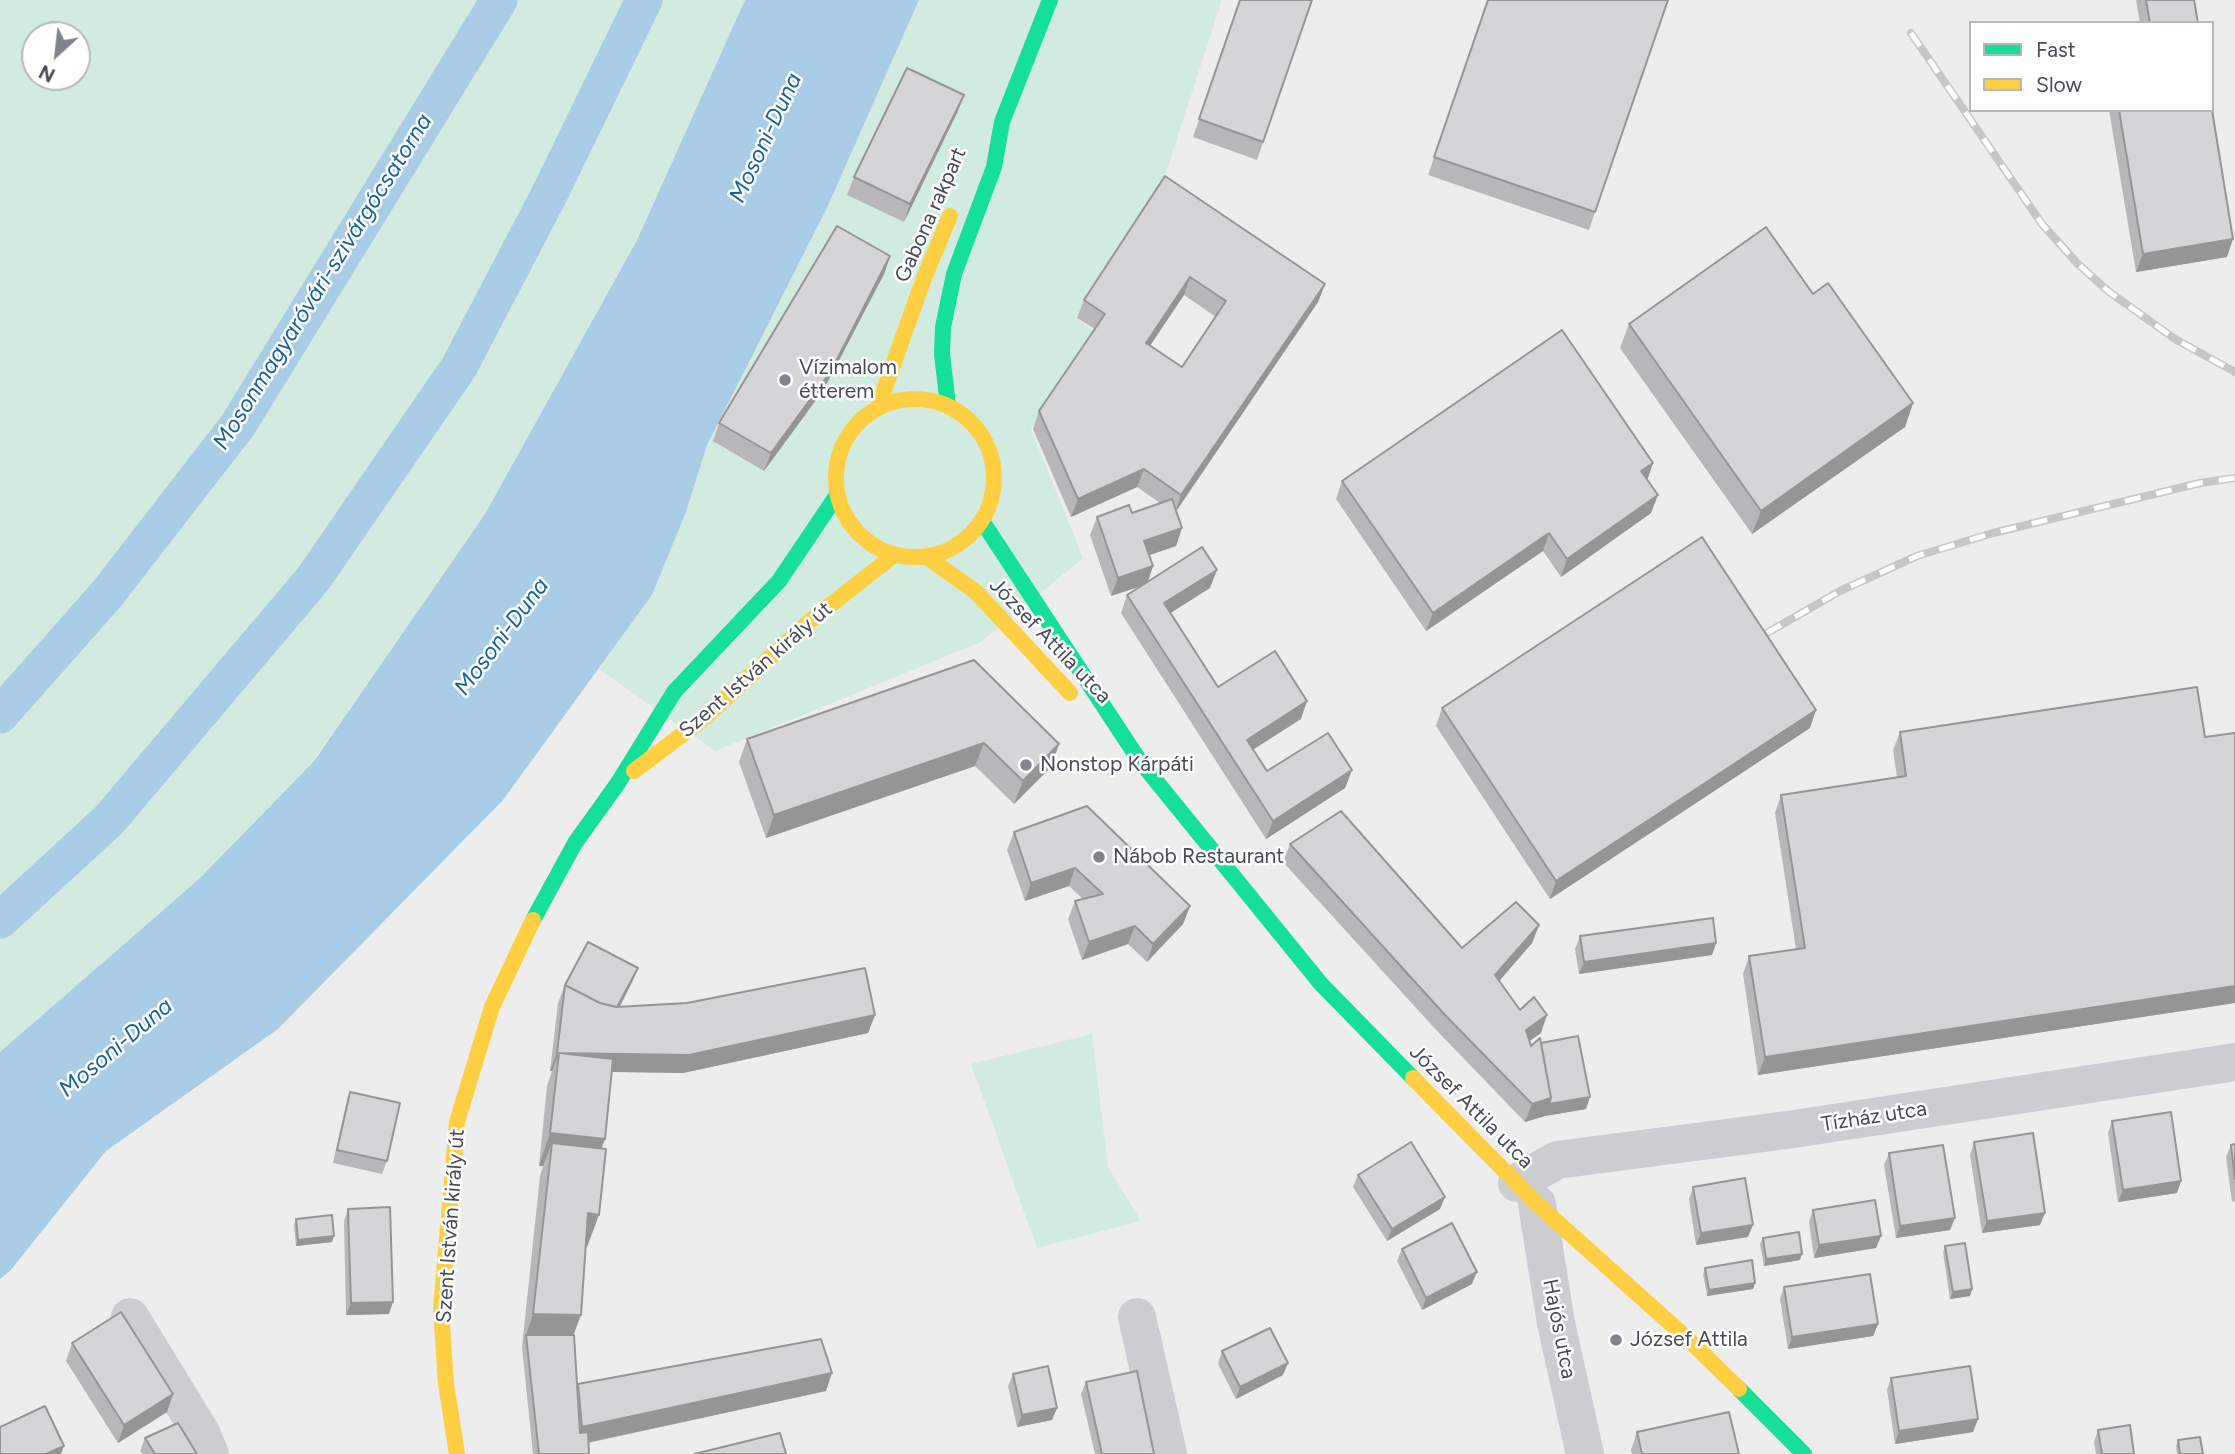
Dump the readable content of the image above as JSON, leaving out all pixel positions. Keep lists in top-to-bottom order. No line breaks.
{"streets":{"main road":["Gabona rakpart","József Attila utca","Szent István király út"],"street":["Tízház utca","Hajós utca"]},"crossings":[["Gabona rakpart","József Attila utca"],["Gabona rakpart","Szent István király út"],["József Attila utca","Szent István király út"],["József Attila utca","Tízház utca"],["József Attila utca","Hajós utca"],["Tízház utca","Hajós utca"]],"water":["Mosoni-Duna","Mosonmagyaróvári-szivárgócsatorna"],"places":["Vízimalom étterem","Nonstop Kárpáti","Nábob Restaurant","József Attila"],"legend":["Fast","Slow"],"north":"bottom left"}
